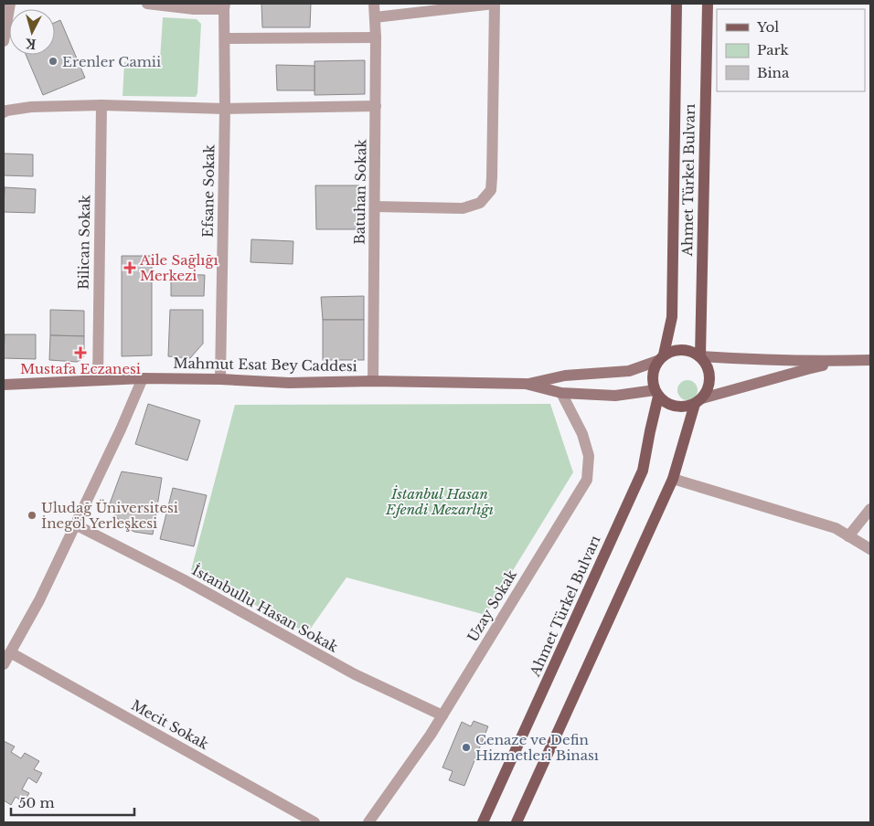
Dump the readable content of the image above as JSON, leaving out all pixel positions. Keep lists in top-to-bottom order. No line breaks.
{"streets":{"main road":["Ahmet Türkel Bulvarı","Mahmut Esat Bey Caddesi"],"street":["Efsane Sokak","Batuhan Sokak","Bilican Sokak","Uzay Sokak","İstanbullu Hasan Sokak","Mecit Sokak"]},"crossings":[["Efsane Sokak","Mahmut Esat Bey Caddesi"],["Batuhan Sokak","Mahmut Esat Bey Caddesi"],["Bilican Sokak","Mahmut Esat Bey Caddesi"],["Uzay Sokak","İstanbullu Hasan Sokak"]],"parks":["İstanbul Hasan Efendi Mezarlığı"],"places":{"other":["Erenler Camii","Uludağ Üniversitesi İnegöl Yerleşkesi","Cenaze ve Defin Hizmetleri Binası"],"health":["Aile Sağlığı Merkezi","Mustafa Eczanesi"]},"legend":["Yol","Park","Bina"],"scale_bar":"50 m","north":"bottom"}
